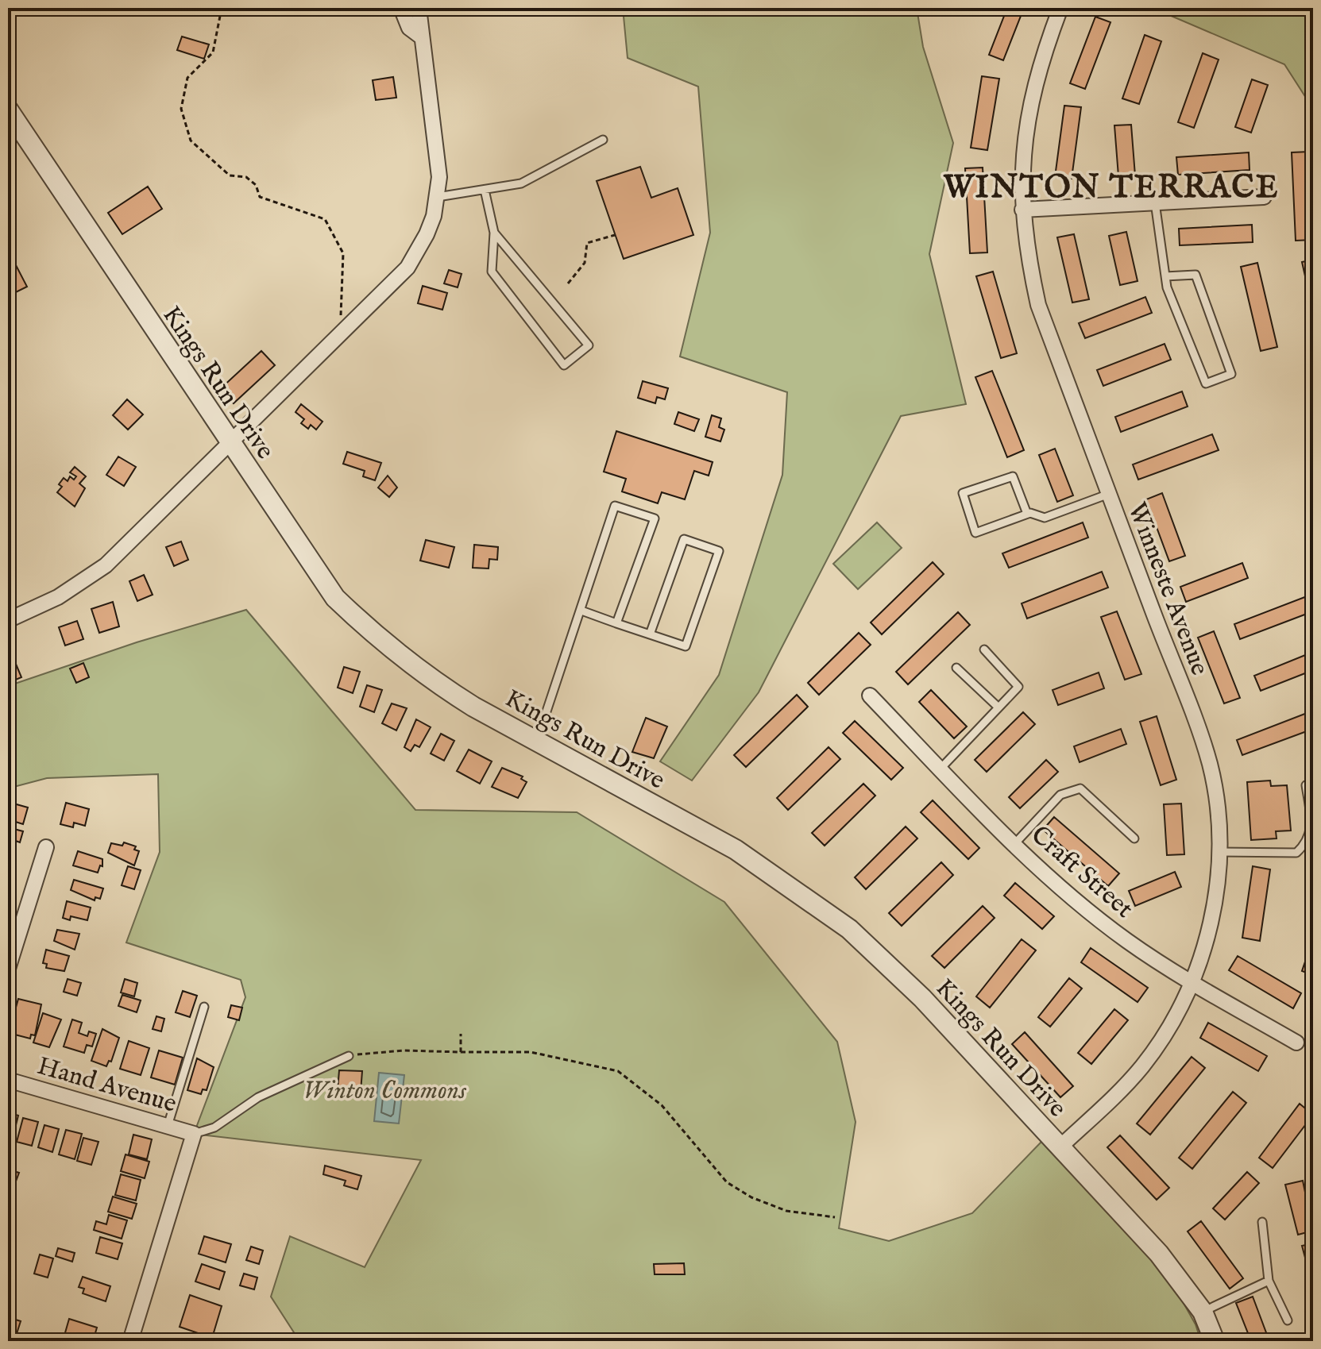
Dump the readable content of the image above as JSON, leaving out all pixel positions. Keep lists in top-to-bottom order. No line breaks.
{"streets":{"street":["Kings Run Drive","Winneste Avenue","Craft Street","Hand Avenue"]},"crossings":[["Kings Run Drive","Winneste Avenue"],["Winneste Avenue","Craft Street"]],"districts":["WINTON TERRACE"],"parks":["Winton Commons"]}
